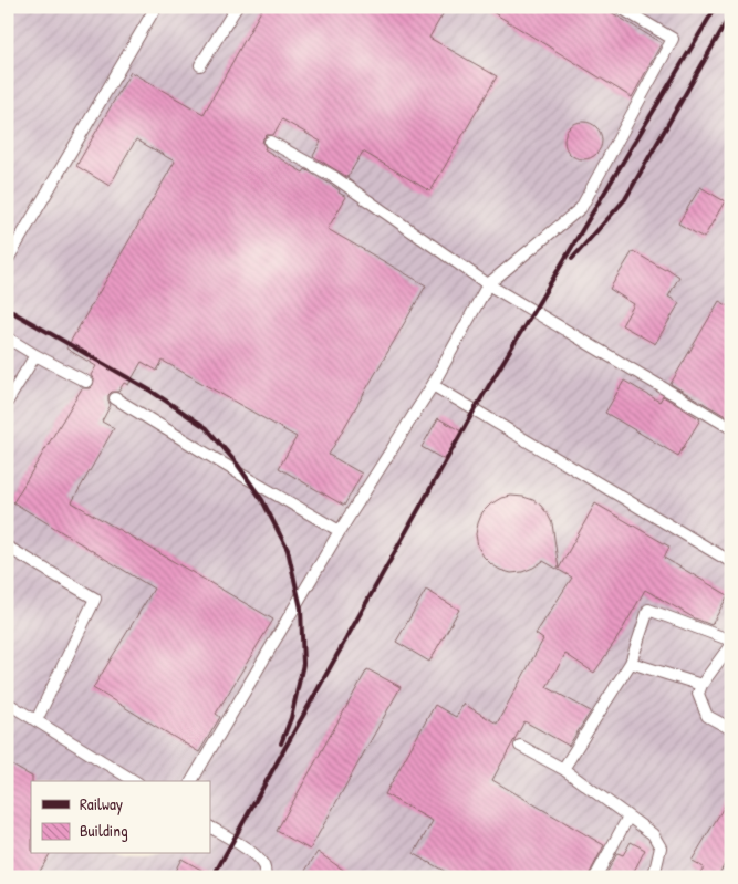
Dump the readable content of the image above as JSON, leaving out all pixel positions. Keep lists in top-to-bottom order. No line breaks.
{"legend":["Railway","Building"]}
